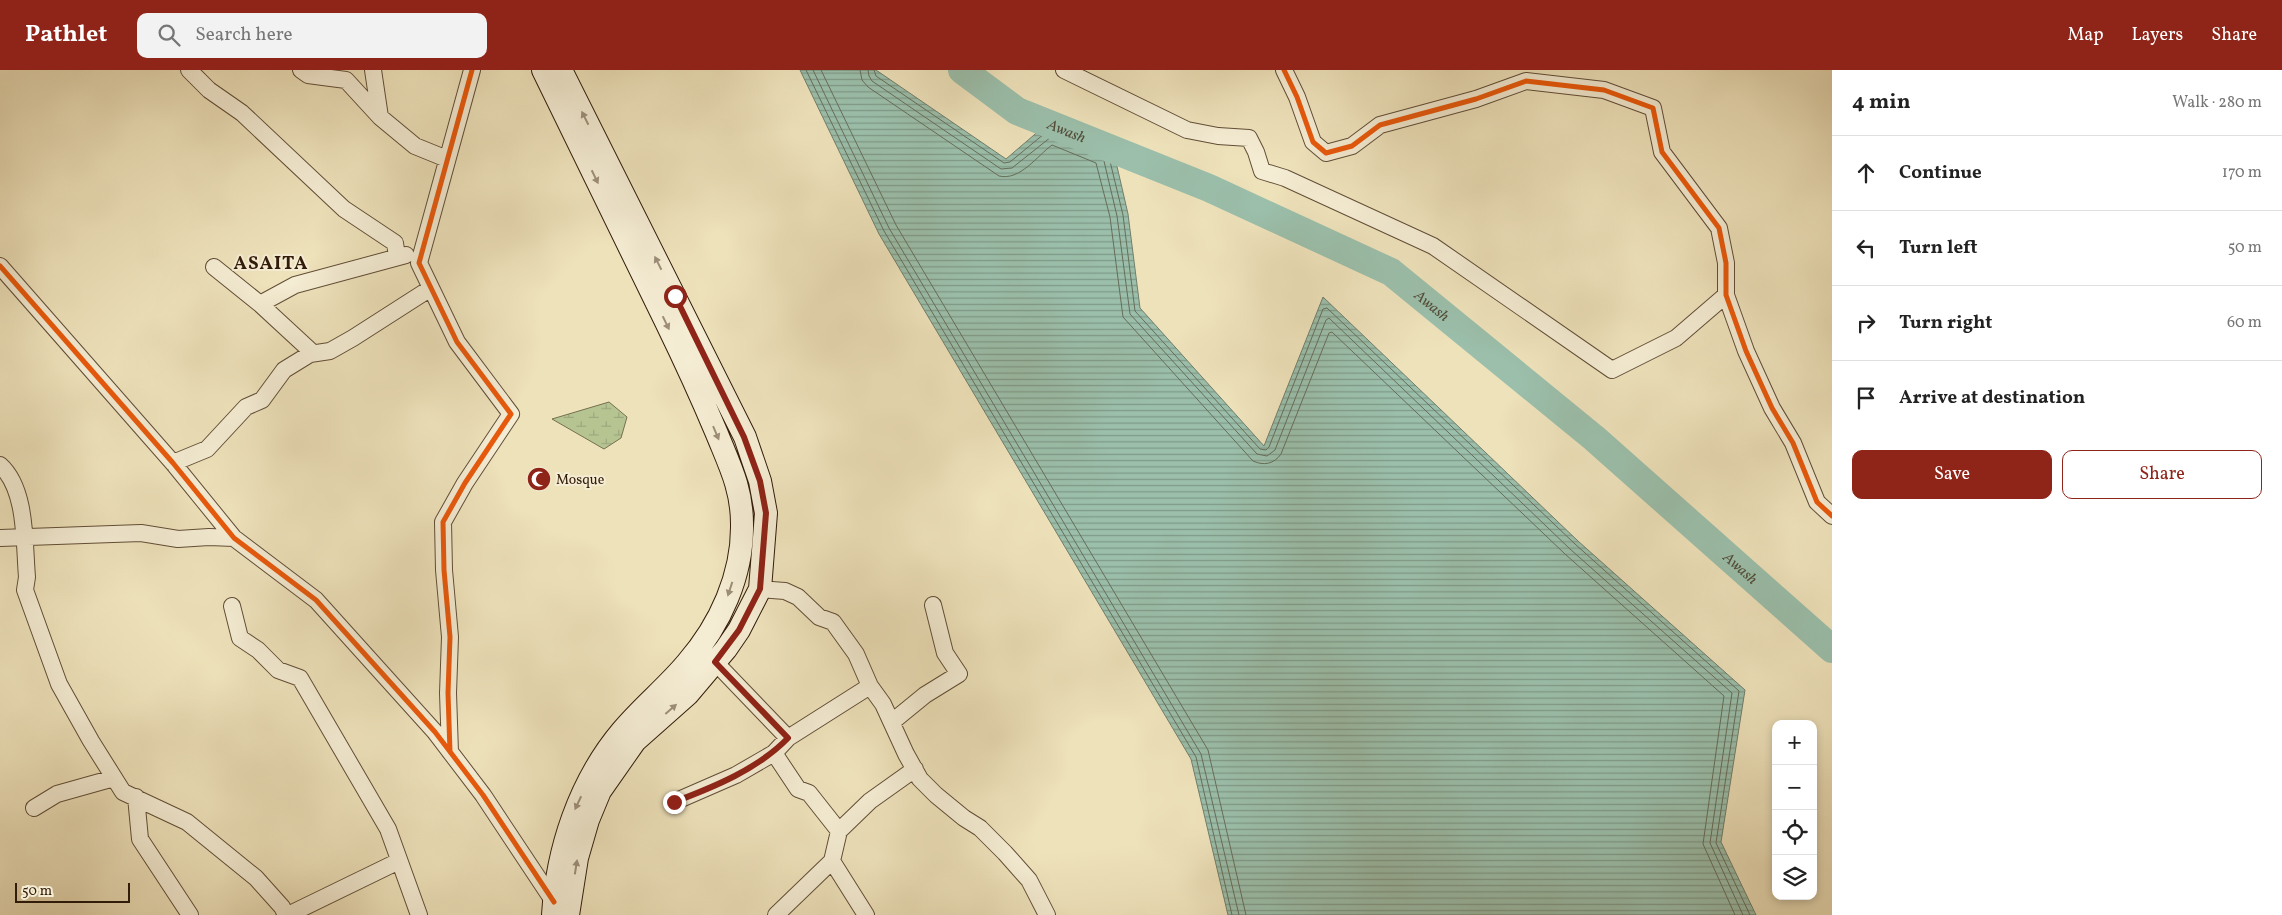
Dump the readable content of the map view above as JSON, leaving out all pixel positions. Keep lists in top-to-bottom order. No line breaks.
{"districts":["ASAITA"],"water":["Awash"],"places":{"mosque":["Mosque"]},"scale_bar":"50 m","page":{"header":"Pathlet","search":"Search here","nav":["Map","Layers","Share"],"heading":["4 min","Walk · 280 m"],"list":[["Continue","170 m"],["Turn left","50 m"],["Turn right","60 m"],"Arrive at destination"],"buttons":["Save","Share"],"map_buttons":["+","−"],"scale":"50 m"}}
